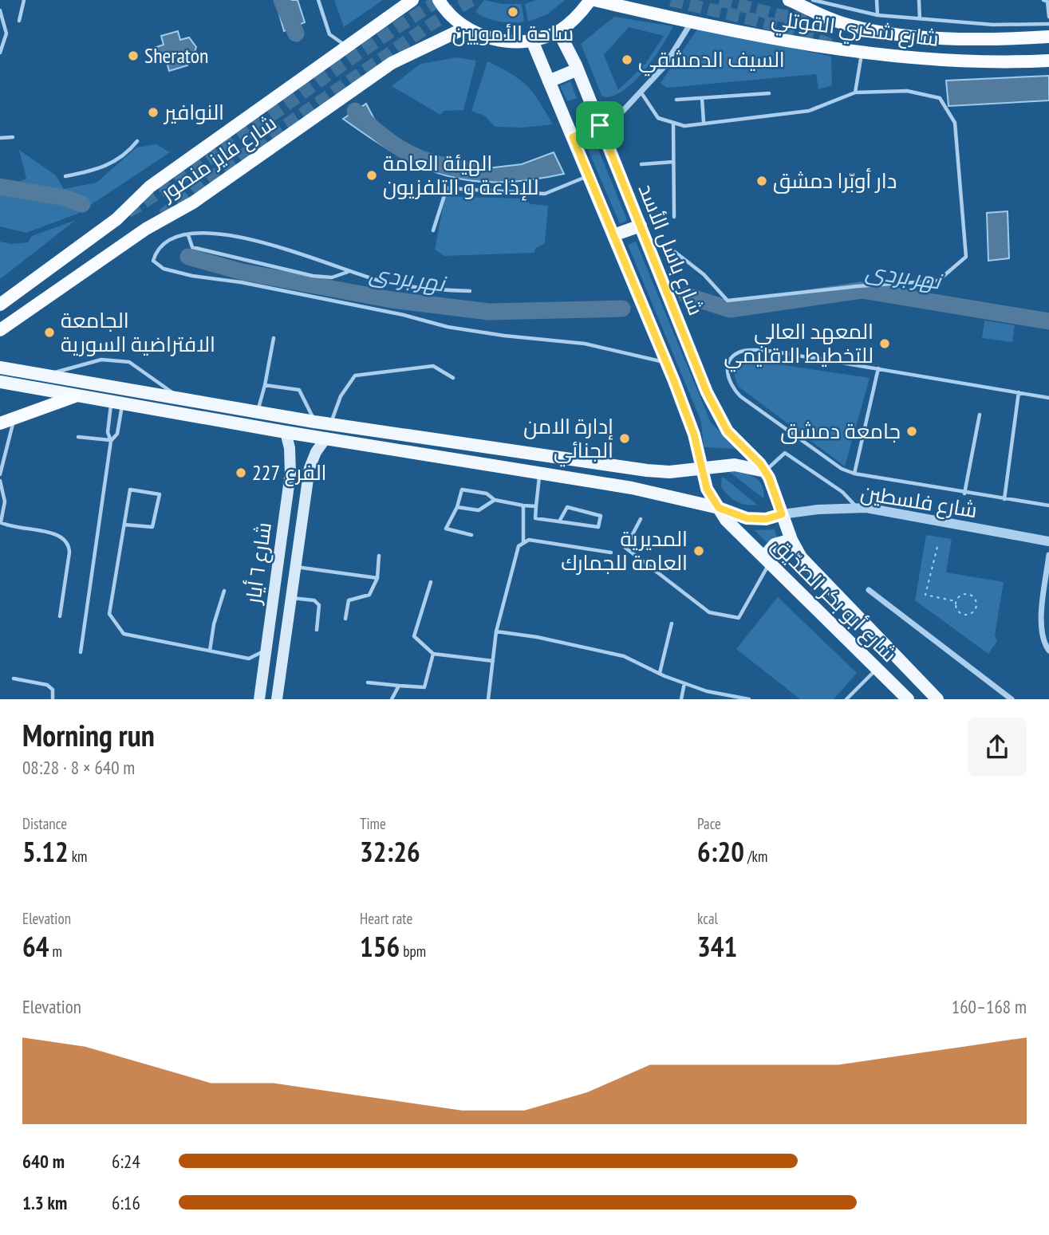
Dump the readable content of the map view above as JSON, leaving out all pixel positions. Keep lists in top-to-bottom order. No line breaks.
{"streets":{"highway":["شارع شكري القوتلي","شارع فايز منصور"],"main road":["شارع باسل الأسد","شارع ٦ أيار","شارع أبو بكر الصدّيق"],"street":["شارع فلسطين"]},"crossings":[["شارع باسل الأسد","شارع أبو بكر الصدّيق"],["شارع فلسطين","شارع أبو بكر الصدّيق"]],"water":["نهر بردى"],"places":["ساحة الأمويين","Sheraton","السيف الدمشقي","النوافير","الهيئة العامة للإذاعة و التلفزيون","دار أوبّرا دمشق","الجامعة الافتراضية السورية","المعهد العالي للتخطيط الاقليمي","جامعة دمشق","إدارة الامن الجنائي","الفرع 227","المديرية العامة للجمارك"],"page":{"heading":["Morning run","08:28 · 8 × 640 m"],"stats":[["Distance","5.12 km"],["Time","32:26"],["Pace","6:20 /km"],["Elevation","64 m"],["Heart rate","156 bpm"],["kcal","341"]],"chart":["Elevation","160–168 m"],"list":[{"name":"640 m","note":"6:24"},{"name":"1.3 km","note":"6:16"}]}}
